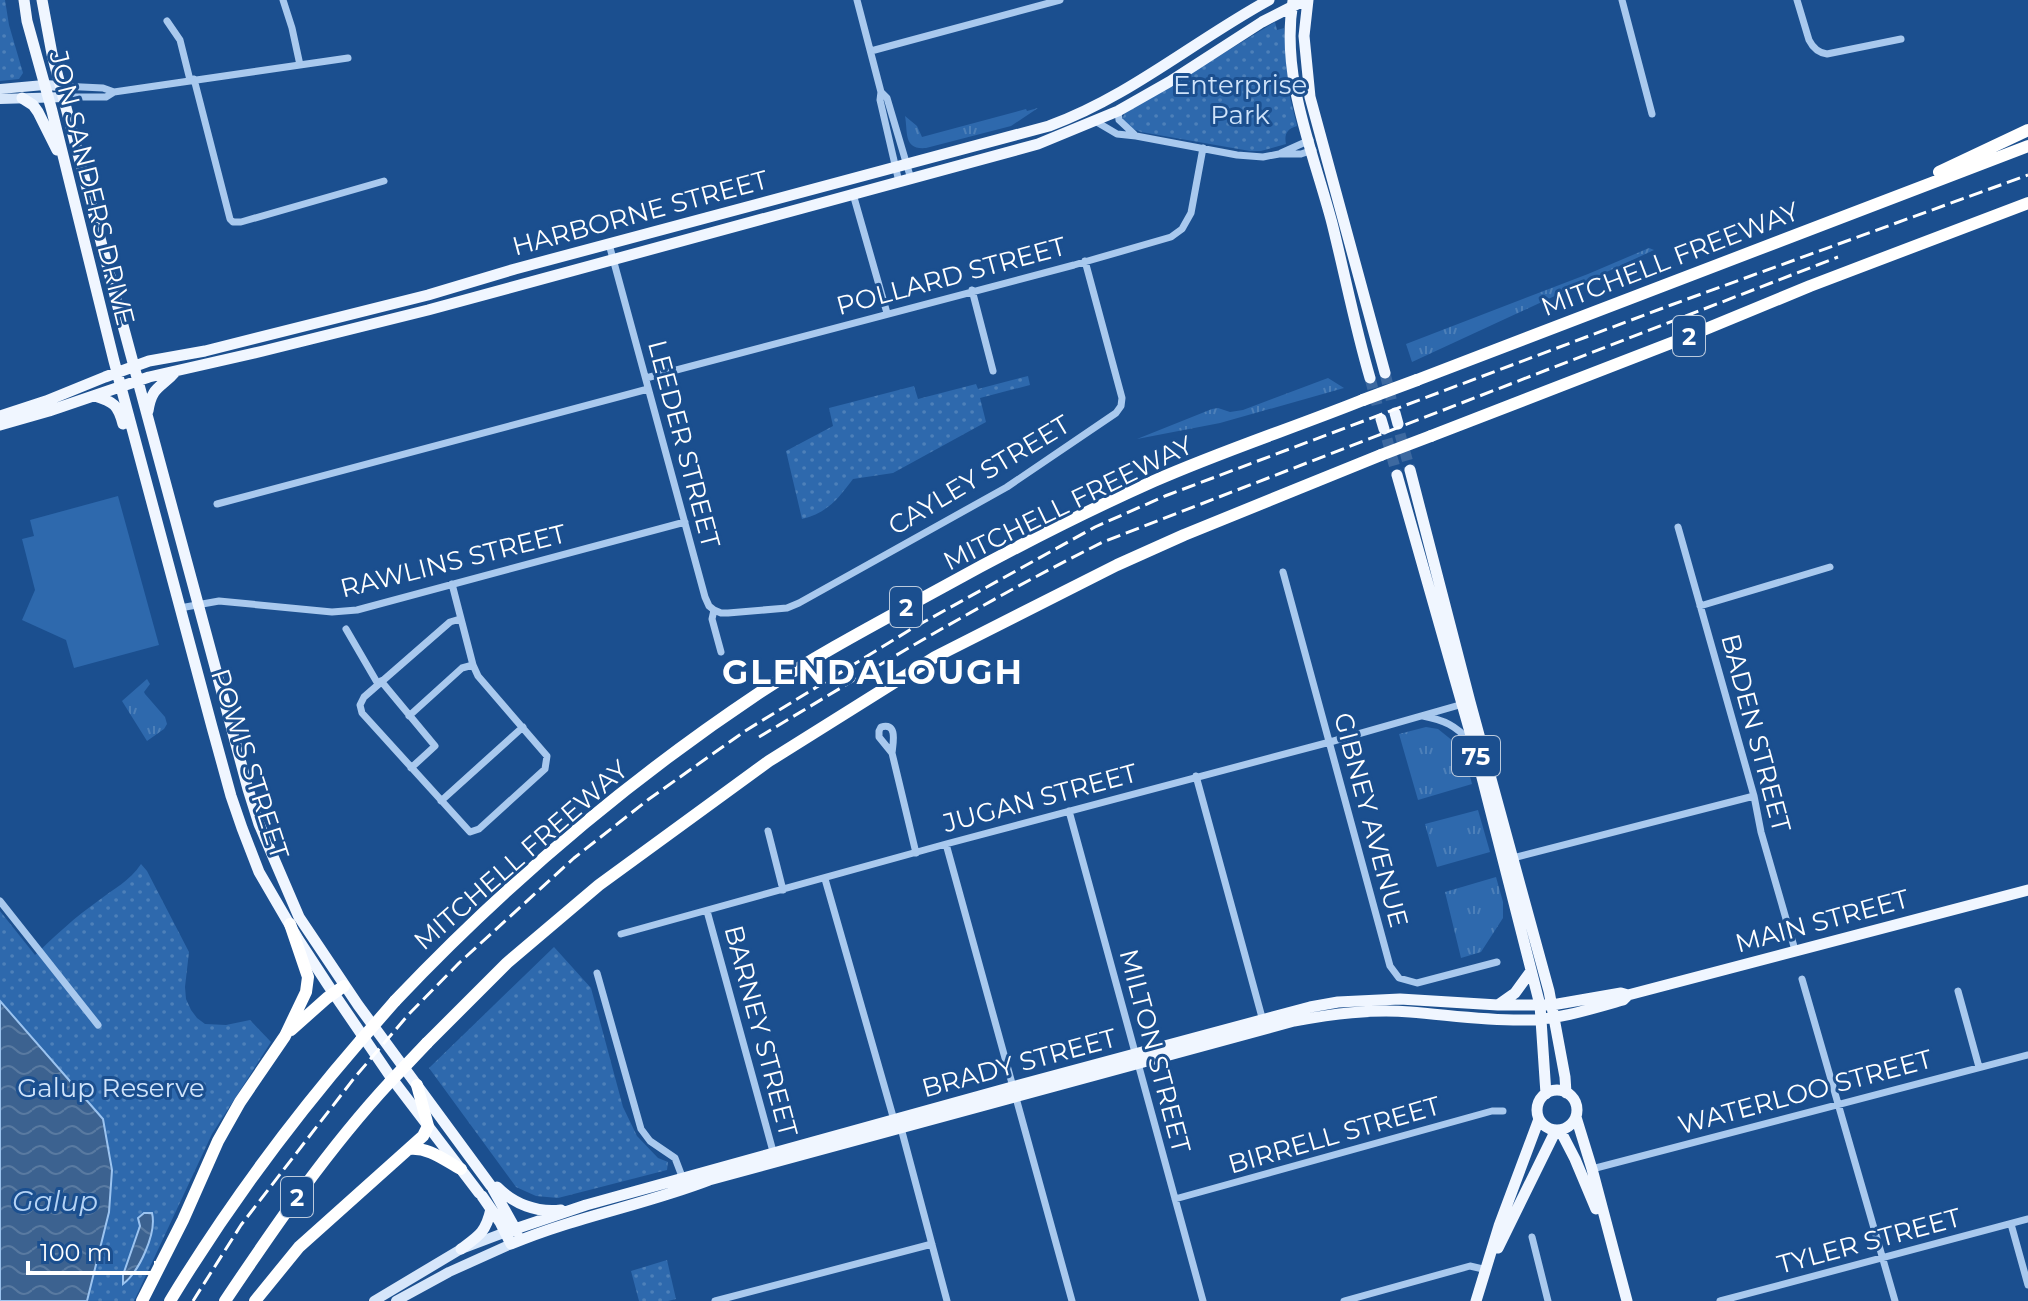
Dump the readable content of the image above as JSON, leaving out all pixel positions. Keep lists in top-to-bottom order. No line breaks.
{"streets":{"highway":["MITCHELL FREEWAY","2"],"main road":["JON SANDERS DRIVE","HARBORNE STREET","75","POWIS STREET","MAIN STREET","BRADY STREET"],"street":["POLLARD STREET","LEEDER STREET","CAYLEY STREET","RAWLINS STREET","BADEN STREET","JUGAN STREET","GIBNEY AVENUE","BARNEY STREET","MILTON STREET","WATERLOO STREET","BIRRELL STREET","TYLER STREET"]},"crossings":[["JON SANDERS DRIVE","HARBORNE STREET"],["JON SANDERS DRIVE","POWIS STREET"],["HARBORNE STREET","LEEDER STREET"],["HARBORNE STREET","POWIS STREET"],["POLLARD STREET","LEEDER STREET"],["POLLARD STREET","CAYLEY STREET"],["LEEDER STREET","CAYLEY STREET"],["LEEDER STREET","RAWLINS STREET"],["RAWLINS STREET","POWIS STREET"],["BADEN STREET","MAIN STREET"],["75","JUGAN STREET"],["75","MAIN STREET"],["75","BRADY STREET"],["POWIS STREET","BRADY STREET"],["JUGAN STREET","GIBNEY AVENUE"],["JUGAN STREET","BARNEY STREET"],["JUGAN STREET","MILTON STREET"],["MAIN STREET","BRADY STREET"],["BARNEY STREET","BRADY STREET"],["MILTON STREET","BRADY STREET"],["MILTON STREET","BIRRELL STREET"]],"districts":["GLENDALOUGH"],"water":["Galup"],"parks":["Enterprise Park","Galup Reserve"],"scale_bar":"100 m"}
